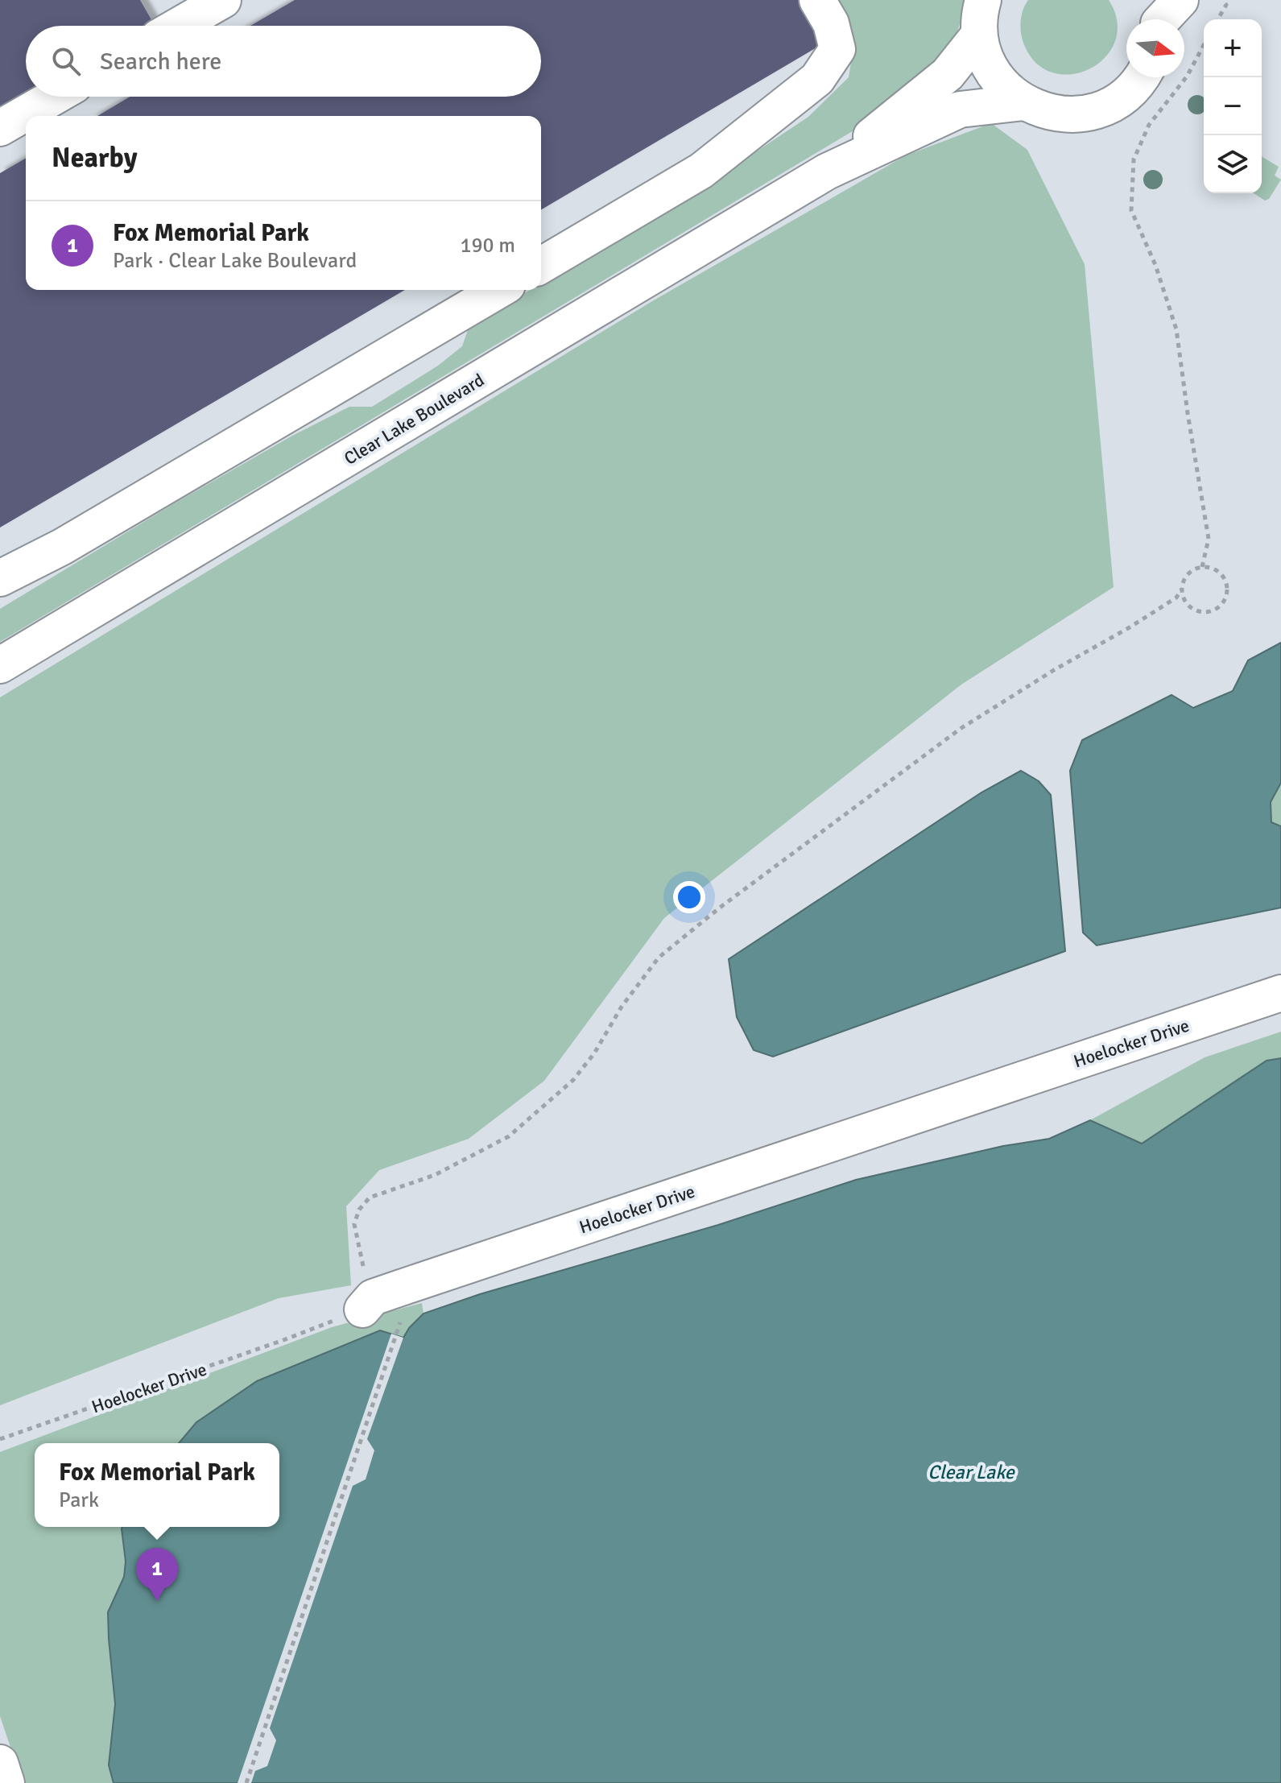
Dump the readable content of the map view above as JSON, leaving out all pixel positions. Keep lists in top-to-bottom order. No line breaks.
{"streets":{"street":["Clear Lake Boulevard","Hoelocker Drive"]},"water":["Clear Lake"],"north":"right","page":{"map_buttons":["+","−"],"search":"Search here","heading":"Nearby","list":[{"mark":"1","name":"Fox Memorial Park","note":"Park · Clear Lake Boulevard","value":"190 m"}],"popup":["Fox Memorial Park","Park"],"pins":"1"}}
